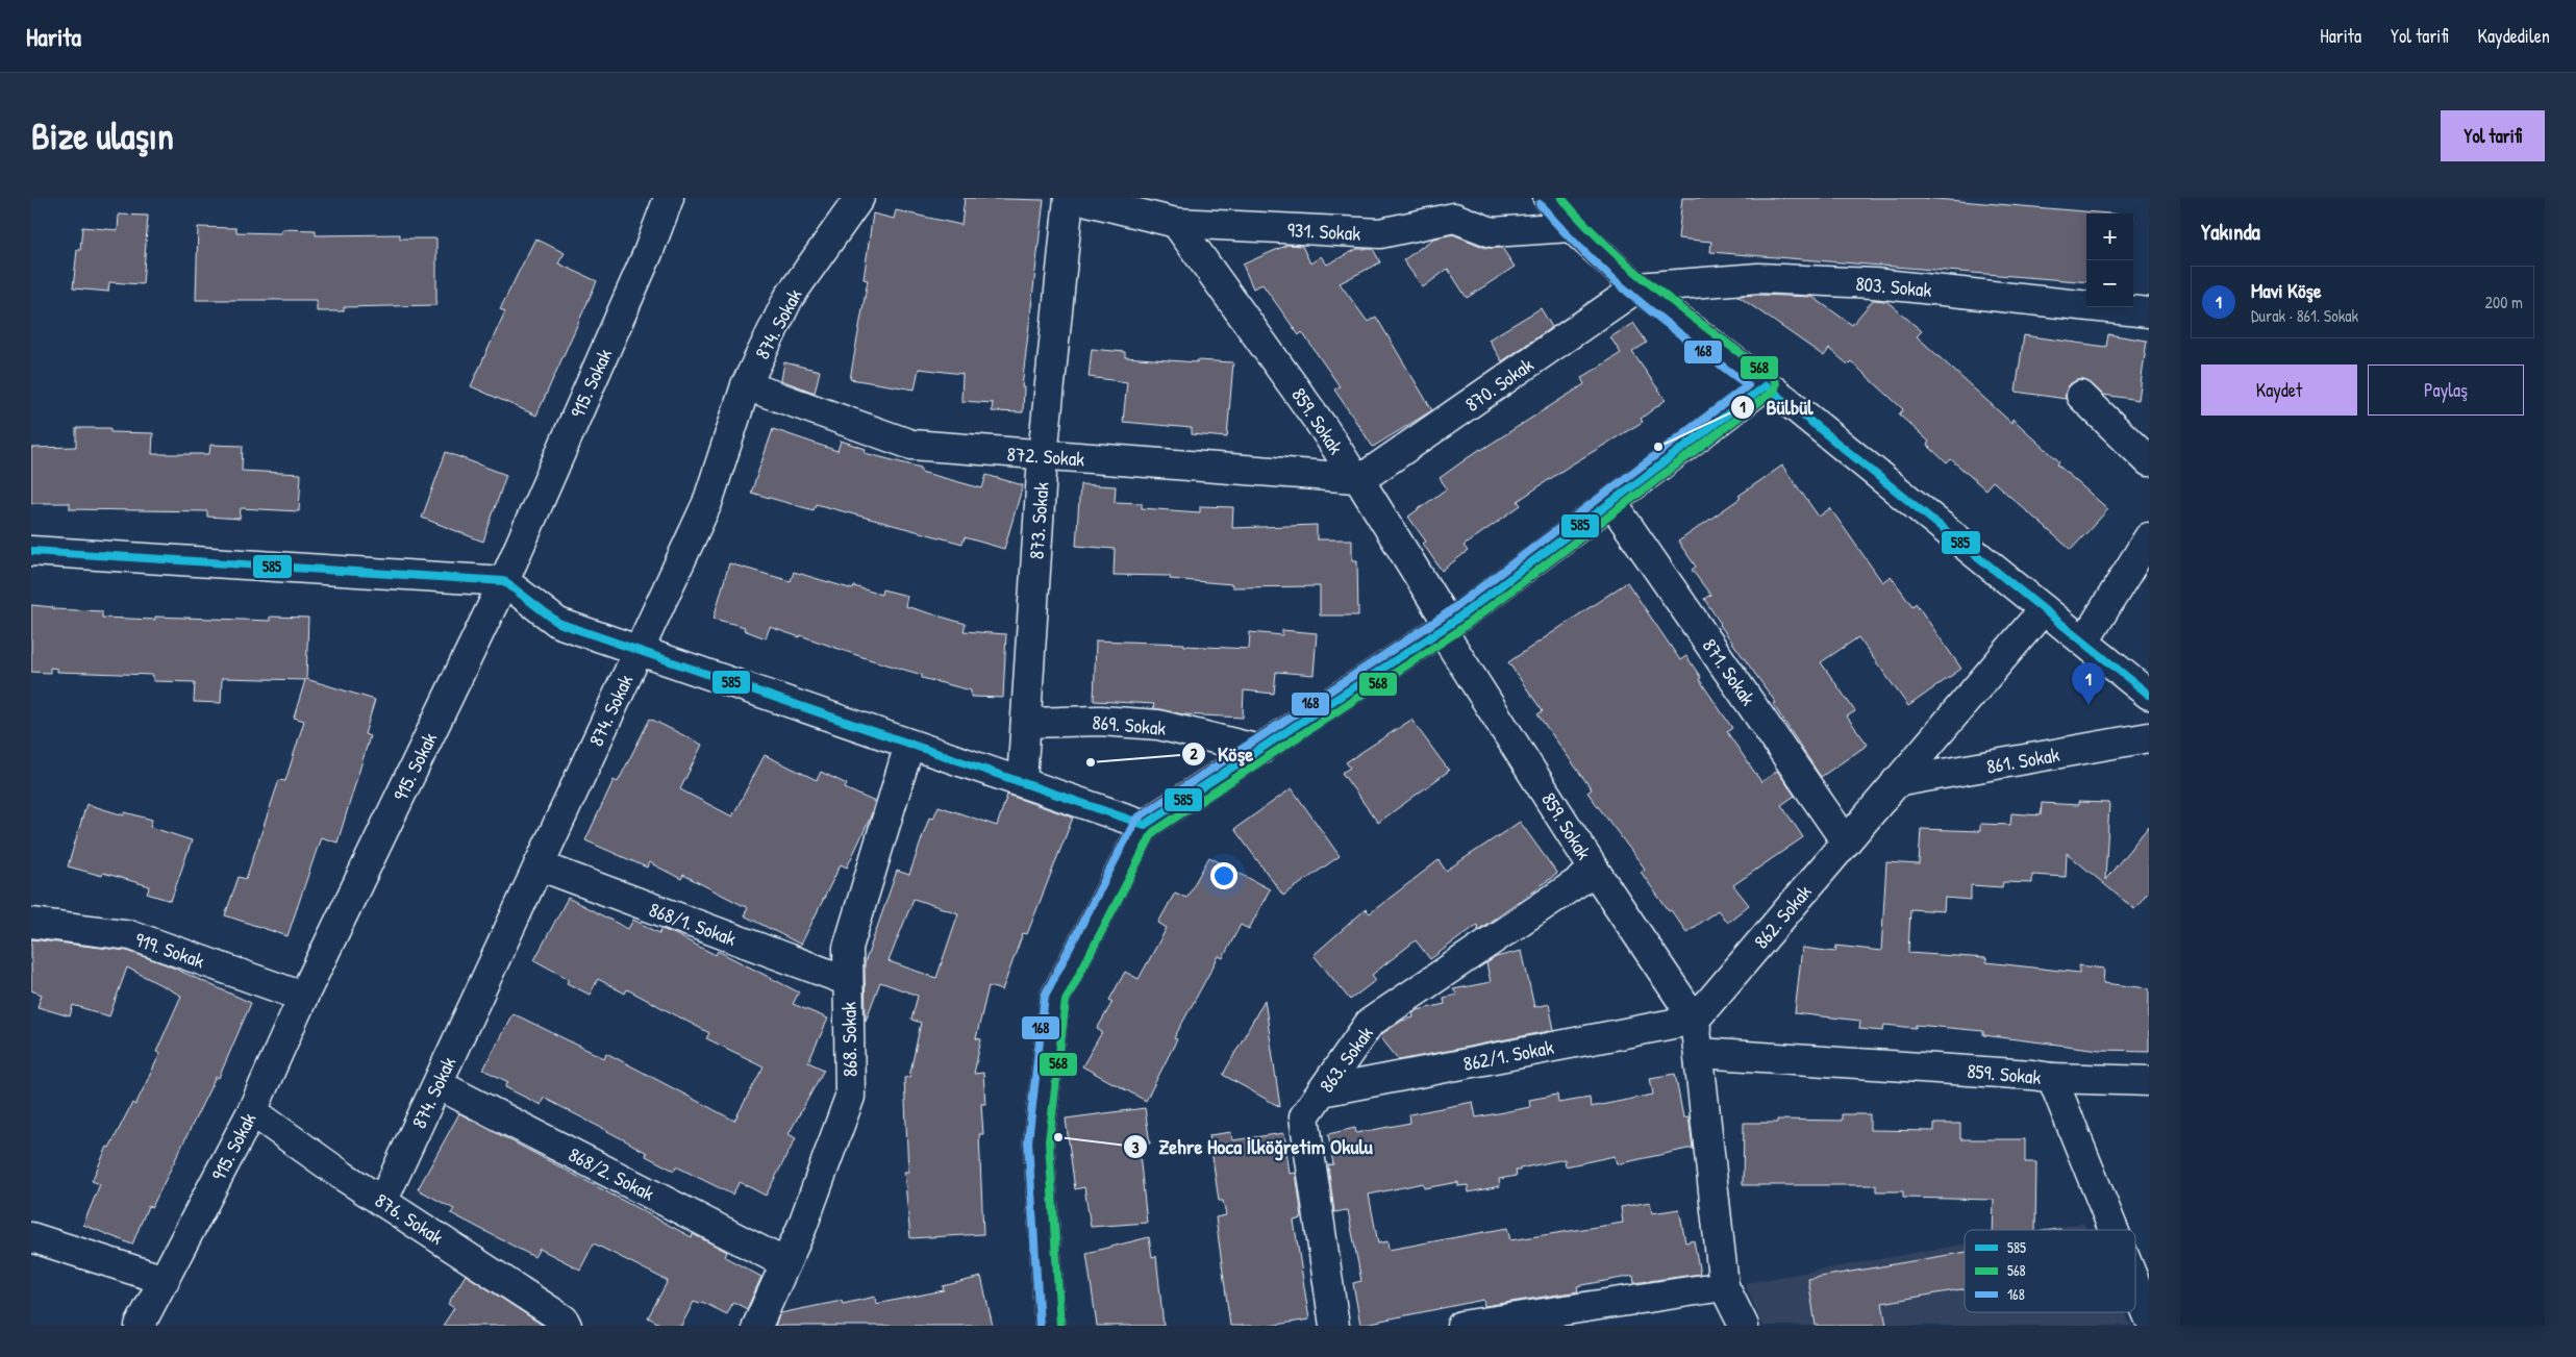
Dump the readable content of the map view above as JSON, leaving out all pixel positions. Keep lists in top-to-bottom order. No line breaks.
{"streets":{"street":["931. Sokak","803. Sokak","874. Sokak","915. Sokak","870. Sokak","859. Sokak","872. Sokak","873. Sokak","871. Sokak","869. Sokak","861. Sokak","862. Sokak","868/1. Sokak","919. Sokak","868. Sokak","862/1. Sokak","863. Sokak","868/2. Sokak","876. Sokak"]},"crossings":[["931. Sokak","859. Sokak"],["803. Sokak","870. Sokak"],["874. Sokak","872. Sokak"],["874. Sokak","868/1. Sokak"],["874. Sokak","868/2. Sokak"],["874. Sokak","876. Sokak"],["915. Sokak","919. Sokak"],["915. Sokak","876. Sokak"],["870. Sokak","859. Sokak"],["870. Sokak","872. Sokak"],["859. Sokak","872. Sokak"],["859. Sokak","862. Sokak"],["859. Sokak","862/1. Sokak"],["859. Sokak","863. Sokak"],["872. Sokak","873. Sokak"],["873. Sokak","869. Sokak"],["871. Sokak","862. Sokak"],["861. Sokak","862. Sokak"],["862. Sokak","862/1. Sokak"],["868/1. Sokak","868. Sokak"],["868. Sokak","868/2. Sokak"],["862/1. Sokak","863. Sokak"]],"places":["Bülbül","Köşe","Zehre Hoca İlköğretim Okulu"],"lines":["transit line 568","transit line 168","transit line 585"],"legend":["585","568","168"],"page":{"header":"Harita","nav":["Harita","Yol tarifi","Kaydedilen"],"buttons":["Yol tarifi",["Kaydet","Paylaş"]],"title":"Bize ulaşın","heading":"Yakında","map_buttons":["+","−"],"list":[{"mark":"1","name":"Mavi Köşe","note":"Durak · 861. Sokak","value":"200 m"}],"pins":"1"}}
